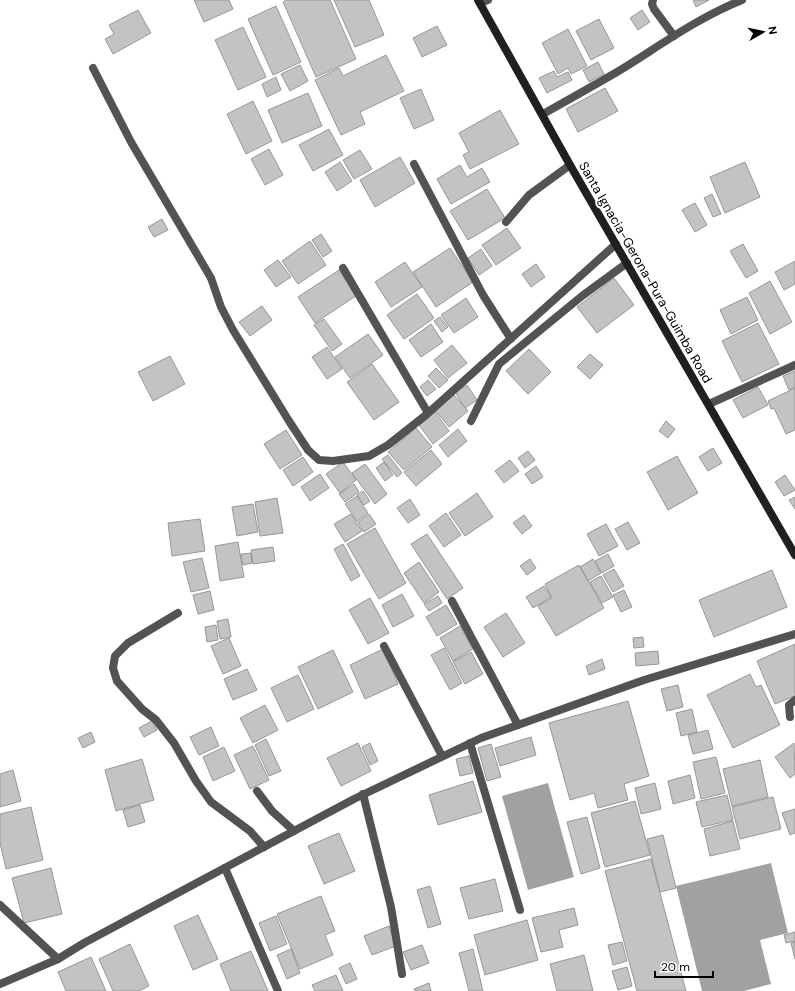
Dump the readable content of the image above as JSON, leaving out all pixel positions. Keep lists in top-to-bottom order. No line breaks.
{"streets":{"main road":["Santa Ignacia-Gerona-Pura-Guimba Road"]},"scale_bar":"20 m","north":"right"}
